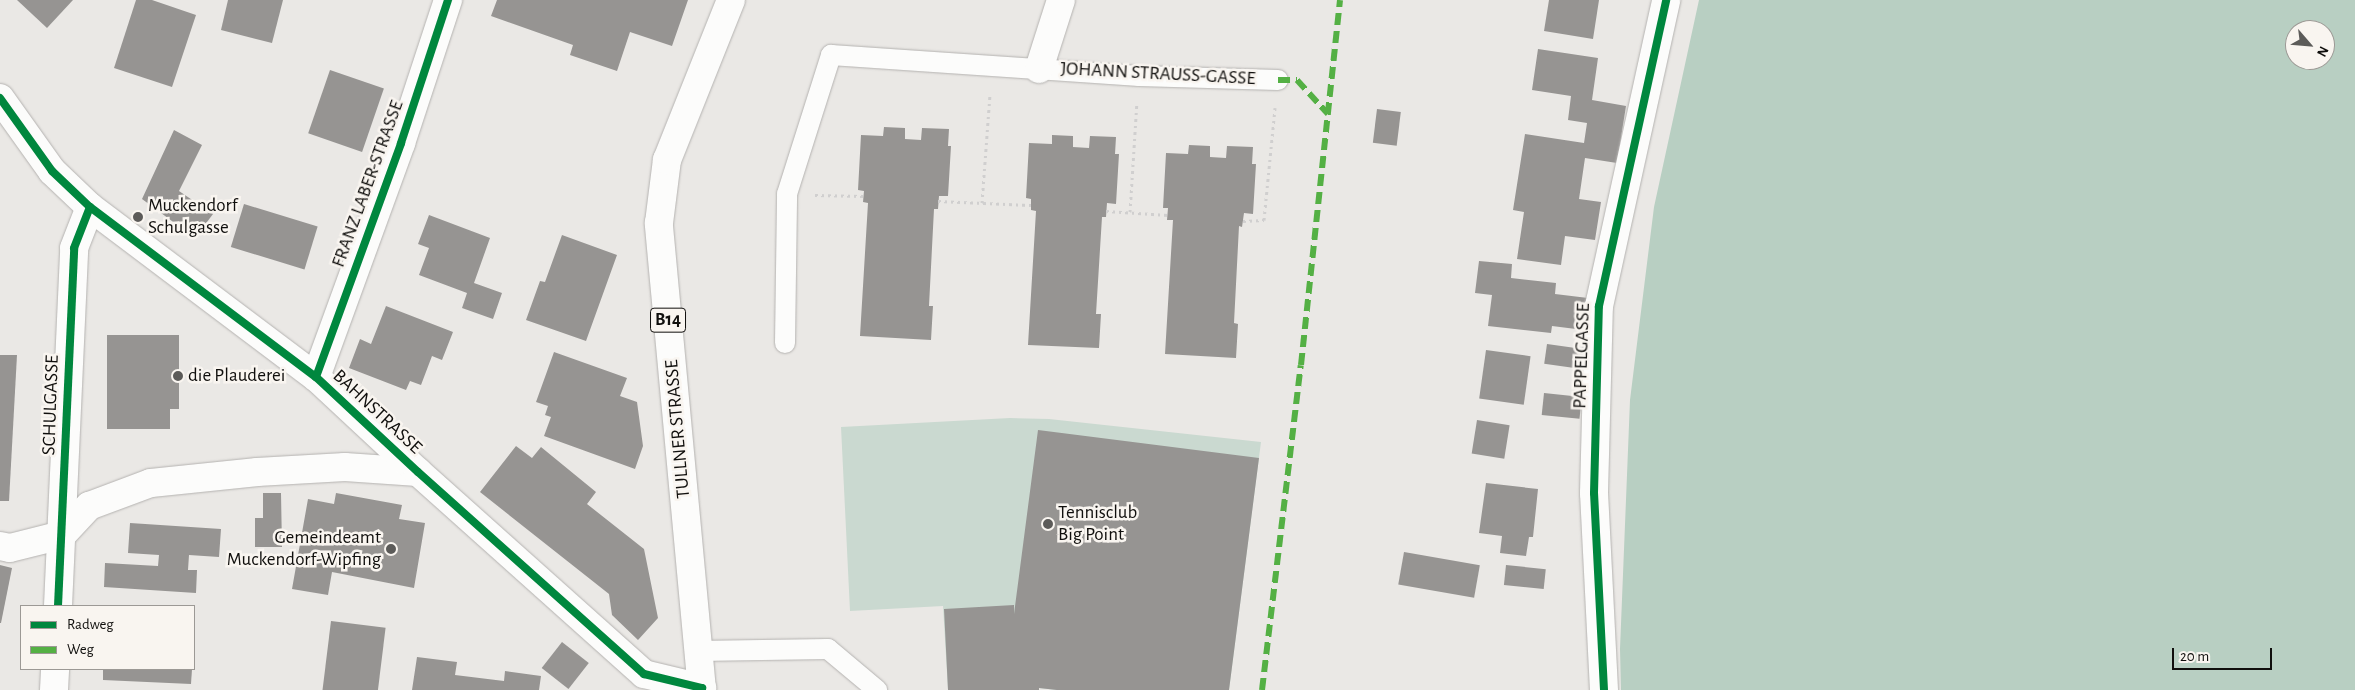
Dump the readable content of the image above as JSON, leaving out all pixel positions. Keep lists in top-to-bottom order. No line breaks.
{"streets":{"street":["JOHANN STRAUSS-GASSE","FRANZ LABER-STRASSE","B14","PAPPELGASSE","SCHULGASSE","BAHNSTRASSE","TULLNER STRASSE"]},"crossings":[["FRANZ LABER-STRASSE","BAHNSTRASSE"],["SCHULGASSE","BAHNSTRASSE"],["BAHNSTRASSE","TULLNER STRASSE"]],"places":["Muckendorf Schulgasse","die Plauderei","Tennisclub Big Point","Gemeindeamt Muckendorf-Wipfing"],"legend":["Radweg","Weg"],"scale_bar":"20 m","north":"bottom right"}
